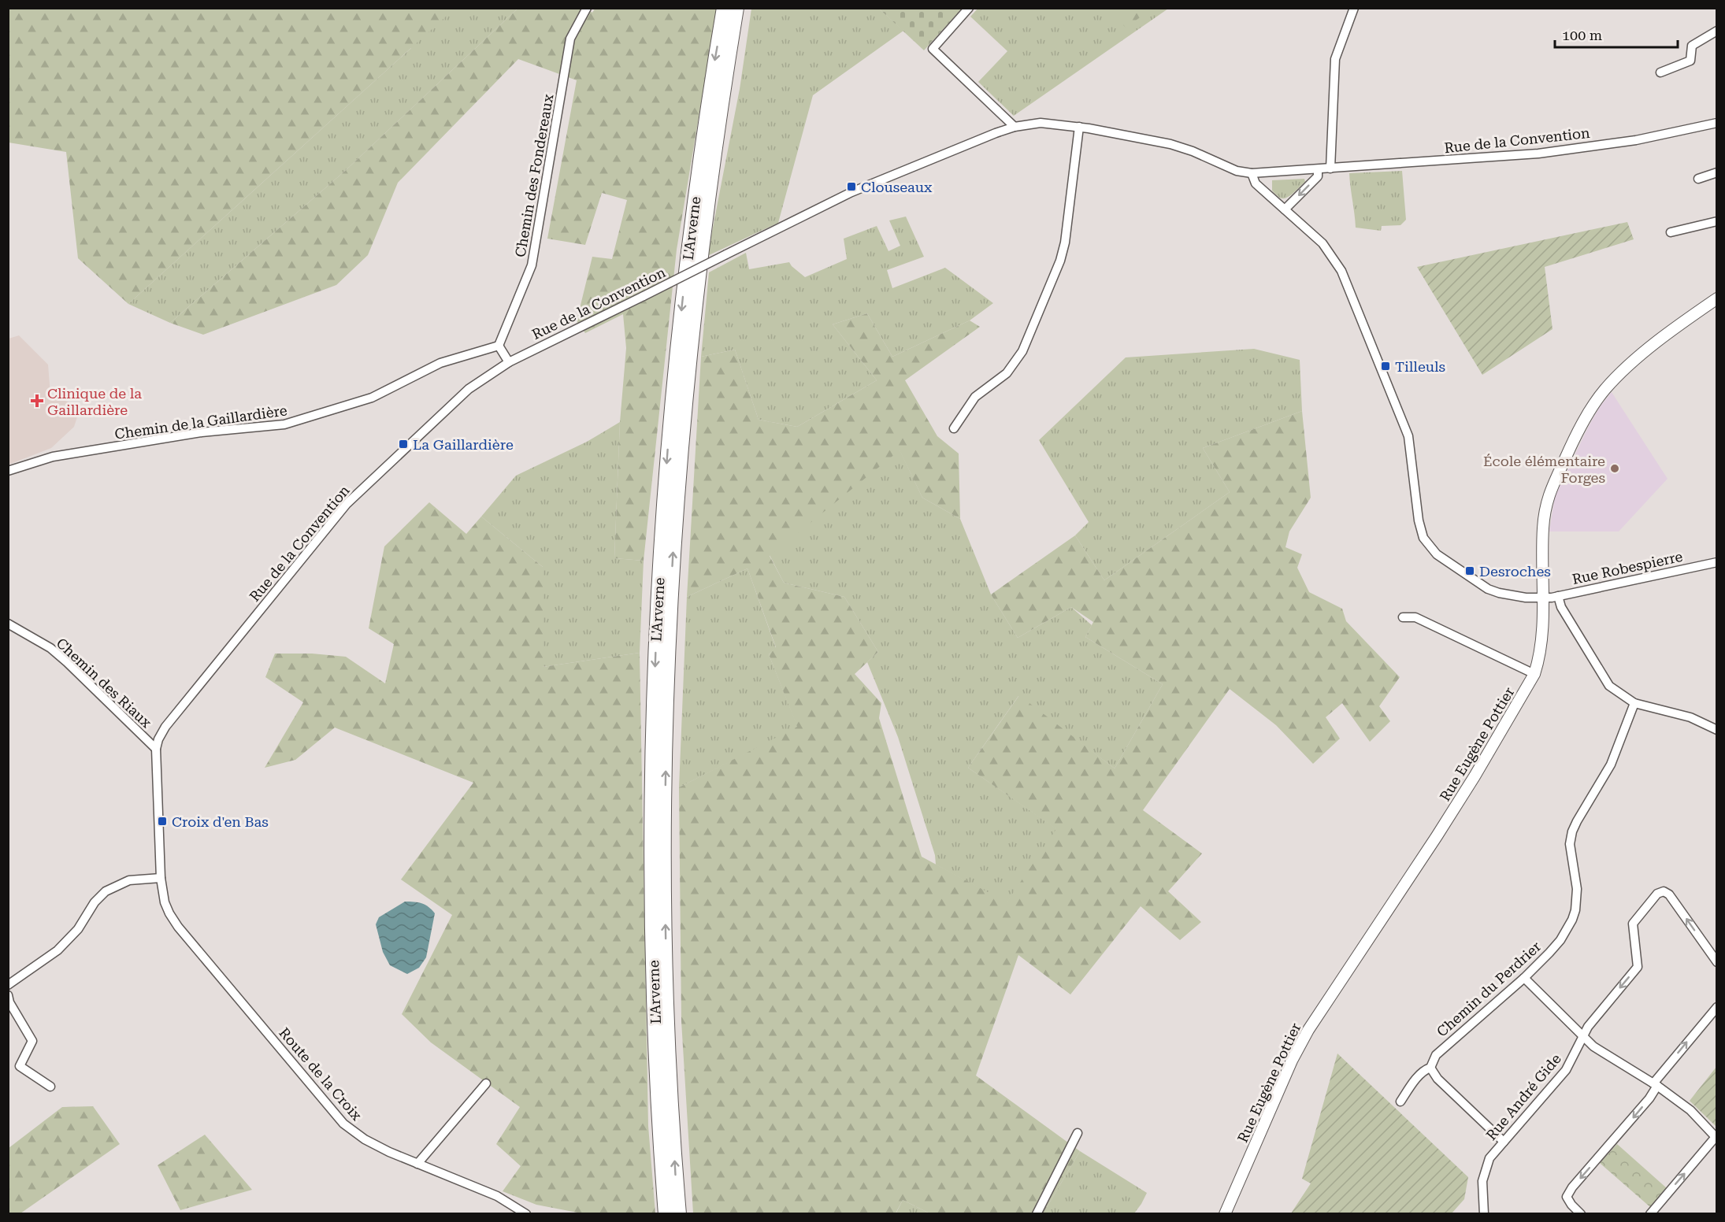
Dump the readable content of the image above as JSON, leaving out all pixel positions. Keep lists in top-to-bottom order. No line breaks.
{"streets":{"highway":["L'Arverne"],"street":["Rue de la Convention","Chemin des Fondereaux","Chemin de la Gaillardière","Rue Robespierre","Chemin des Riaux","Rue Eugène Pottier","Chemin du Perdrier","Route de la Croix","Rue André Gide"]},"crossings":[["Rue de la Convention","Rue Robespierre"],["Rue de la Convention","Chemin des Riaux"],["Rue de la Convention","Route de la Croix"],["Chemin des Fondereaux","Chemin de la Gaillardière"],["Rue Robespierre","Rue Eugène Pottier"]],"places":{"transit":["Clouseaux","Tilleuls","La Gaillardière","Desroches","Croix d'en Bas"],"health":["Clinique de la Gaillardière"],"other":["École élémentaire Forges"]},"scale_bar":"100 m"}
